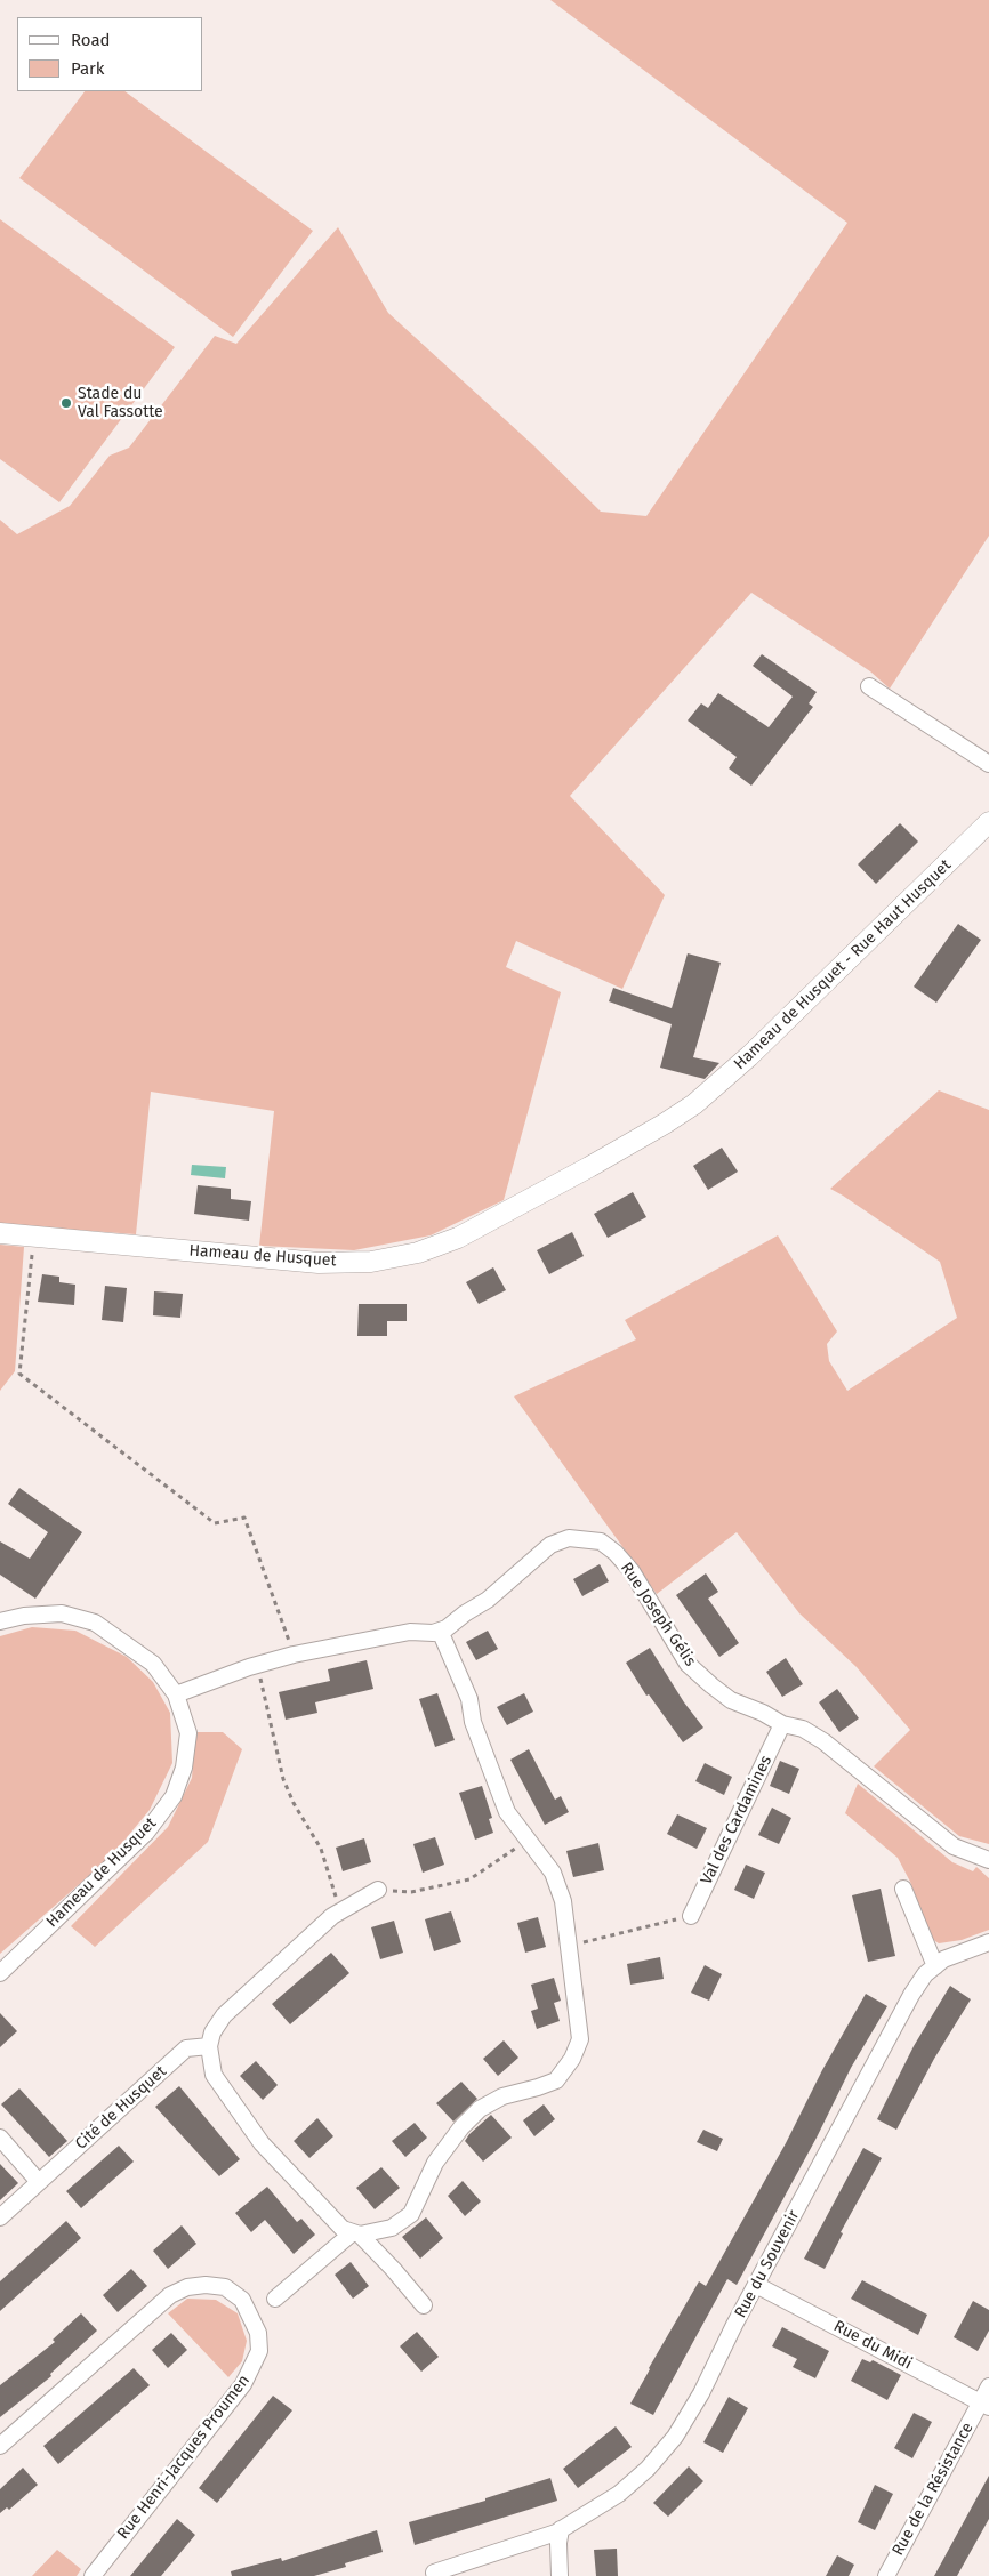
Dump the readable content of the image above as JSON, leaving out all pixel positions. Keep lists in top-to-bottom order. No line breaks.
{"streets":{"street":["Hameau de Husquet - Rue Haut Husquet","Hameau de Husquet","Rue Joseph Gélis","Val des Cardamines","Cité de Husquet","Rue du Souvenir","Rue du Midi","Rue Henri-Jacques Proumen","Rue de la Résistance"]},"crossings":[["Hameau de Husquet - Rue Haut Husquet","Hameau de Husquet"],["Rue Joseph Gélis","Val des Cardamines"],["Rue du Souvenir","Rue du Midi"],["Rue du Midi","Rue de la Résistance"]],"places":["Stade du Val Fassotte"],"legend":["Road","Park"]}
